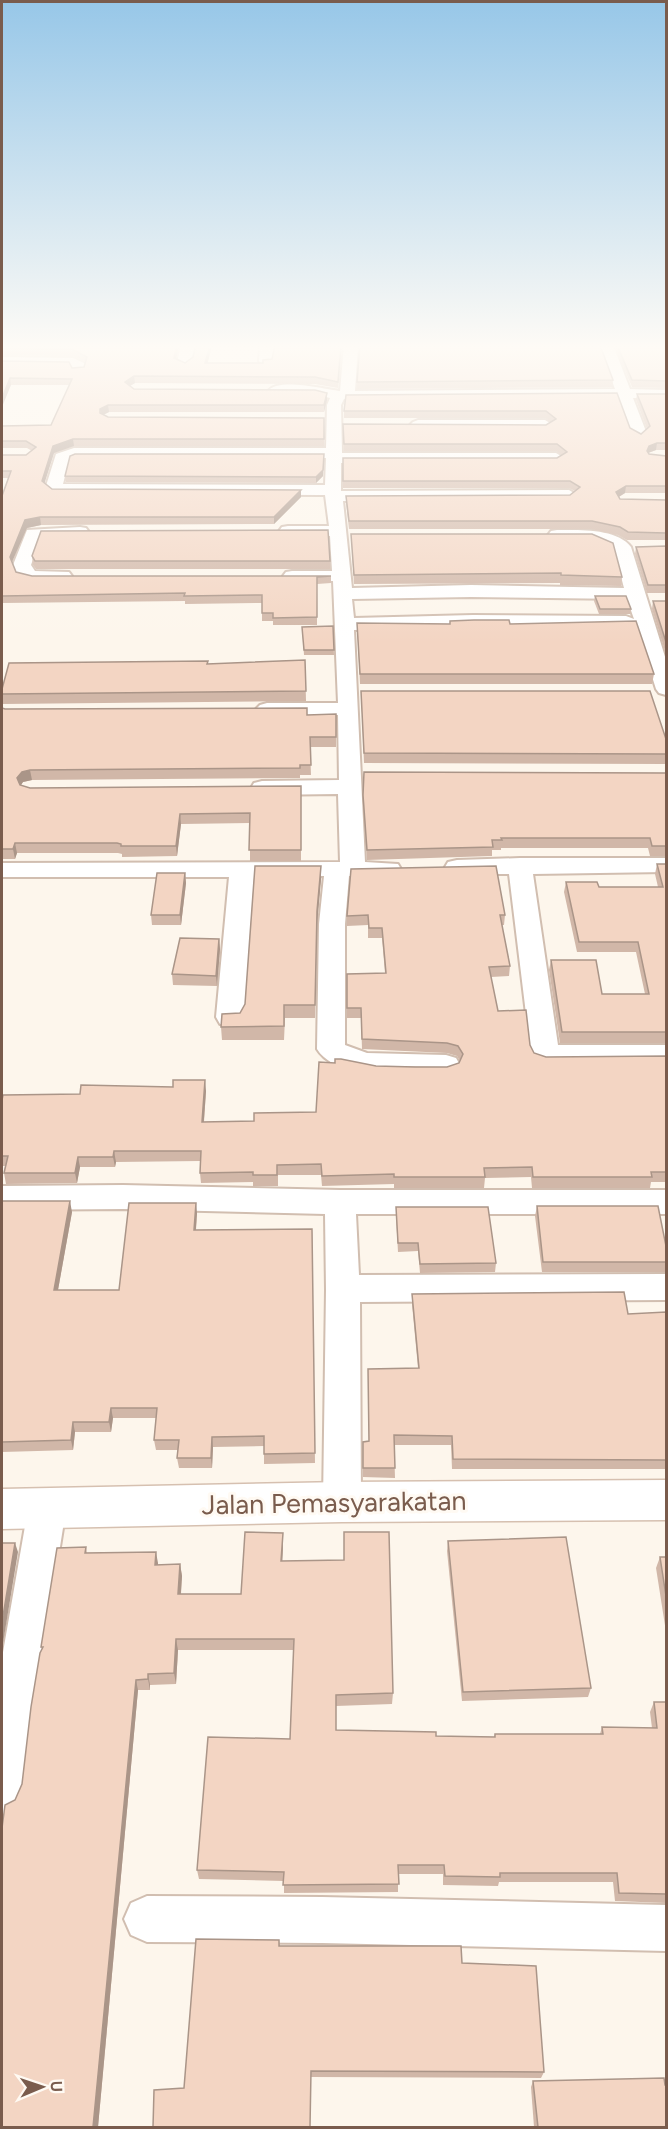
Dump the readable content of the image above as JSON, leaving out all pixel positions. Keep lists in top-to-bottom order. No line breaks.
{"streets":{"street":["Jalan Pemasyarakatan"]},"north":"right"}
